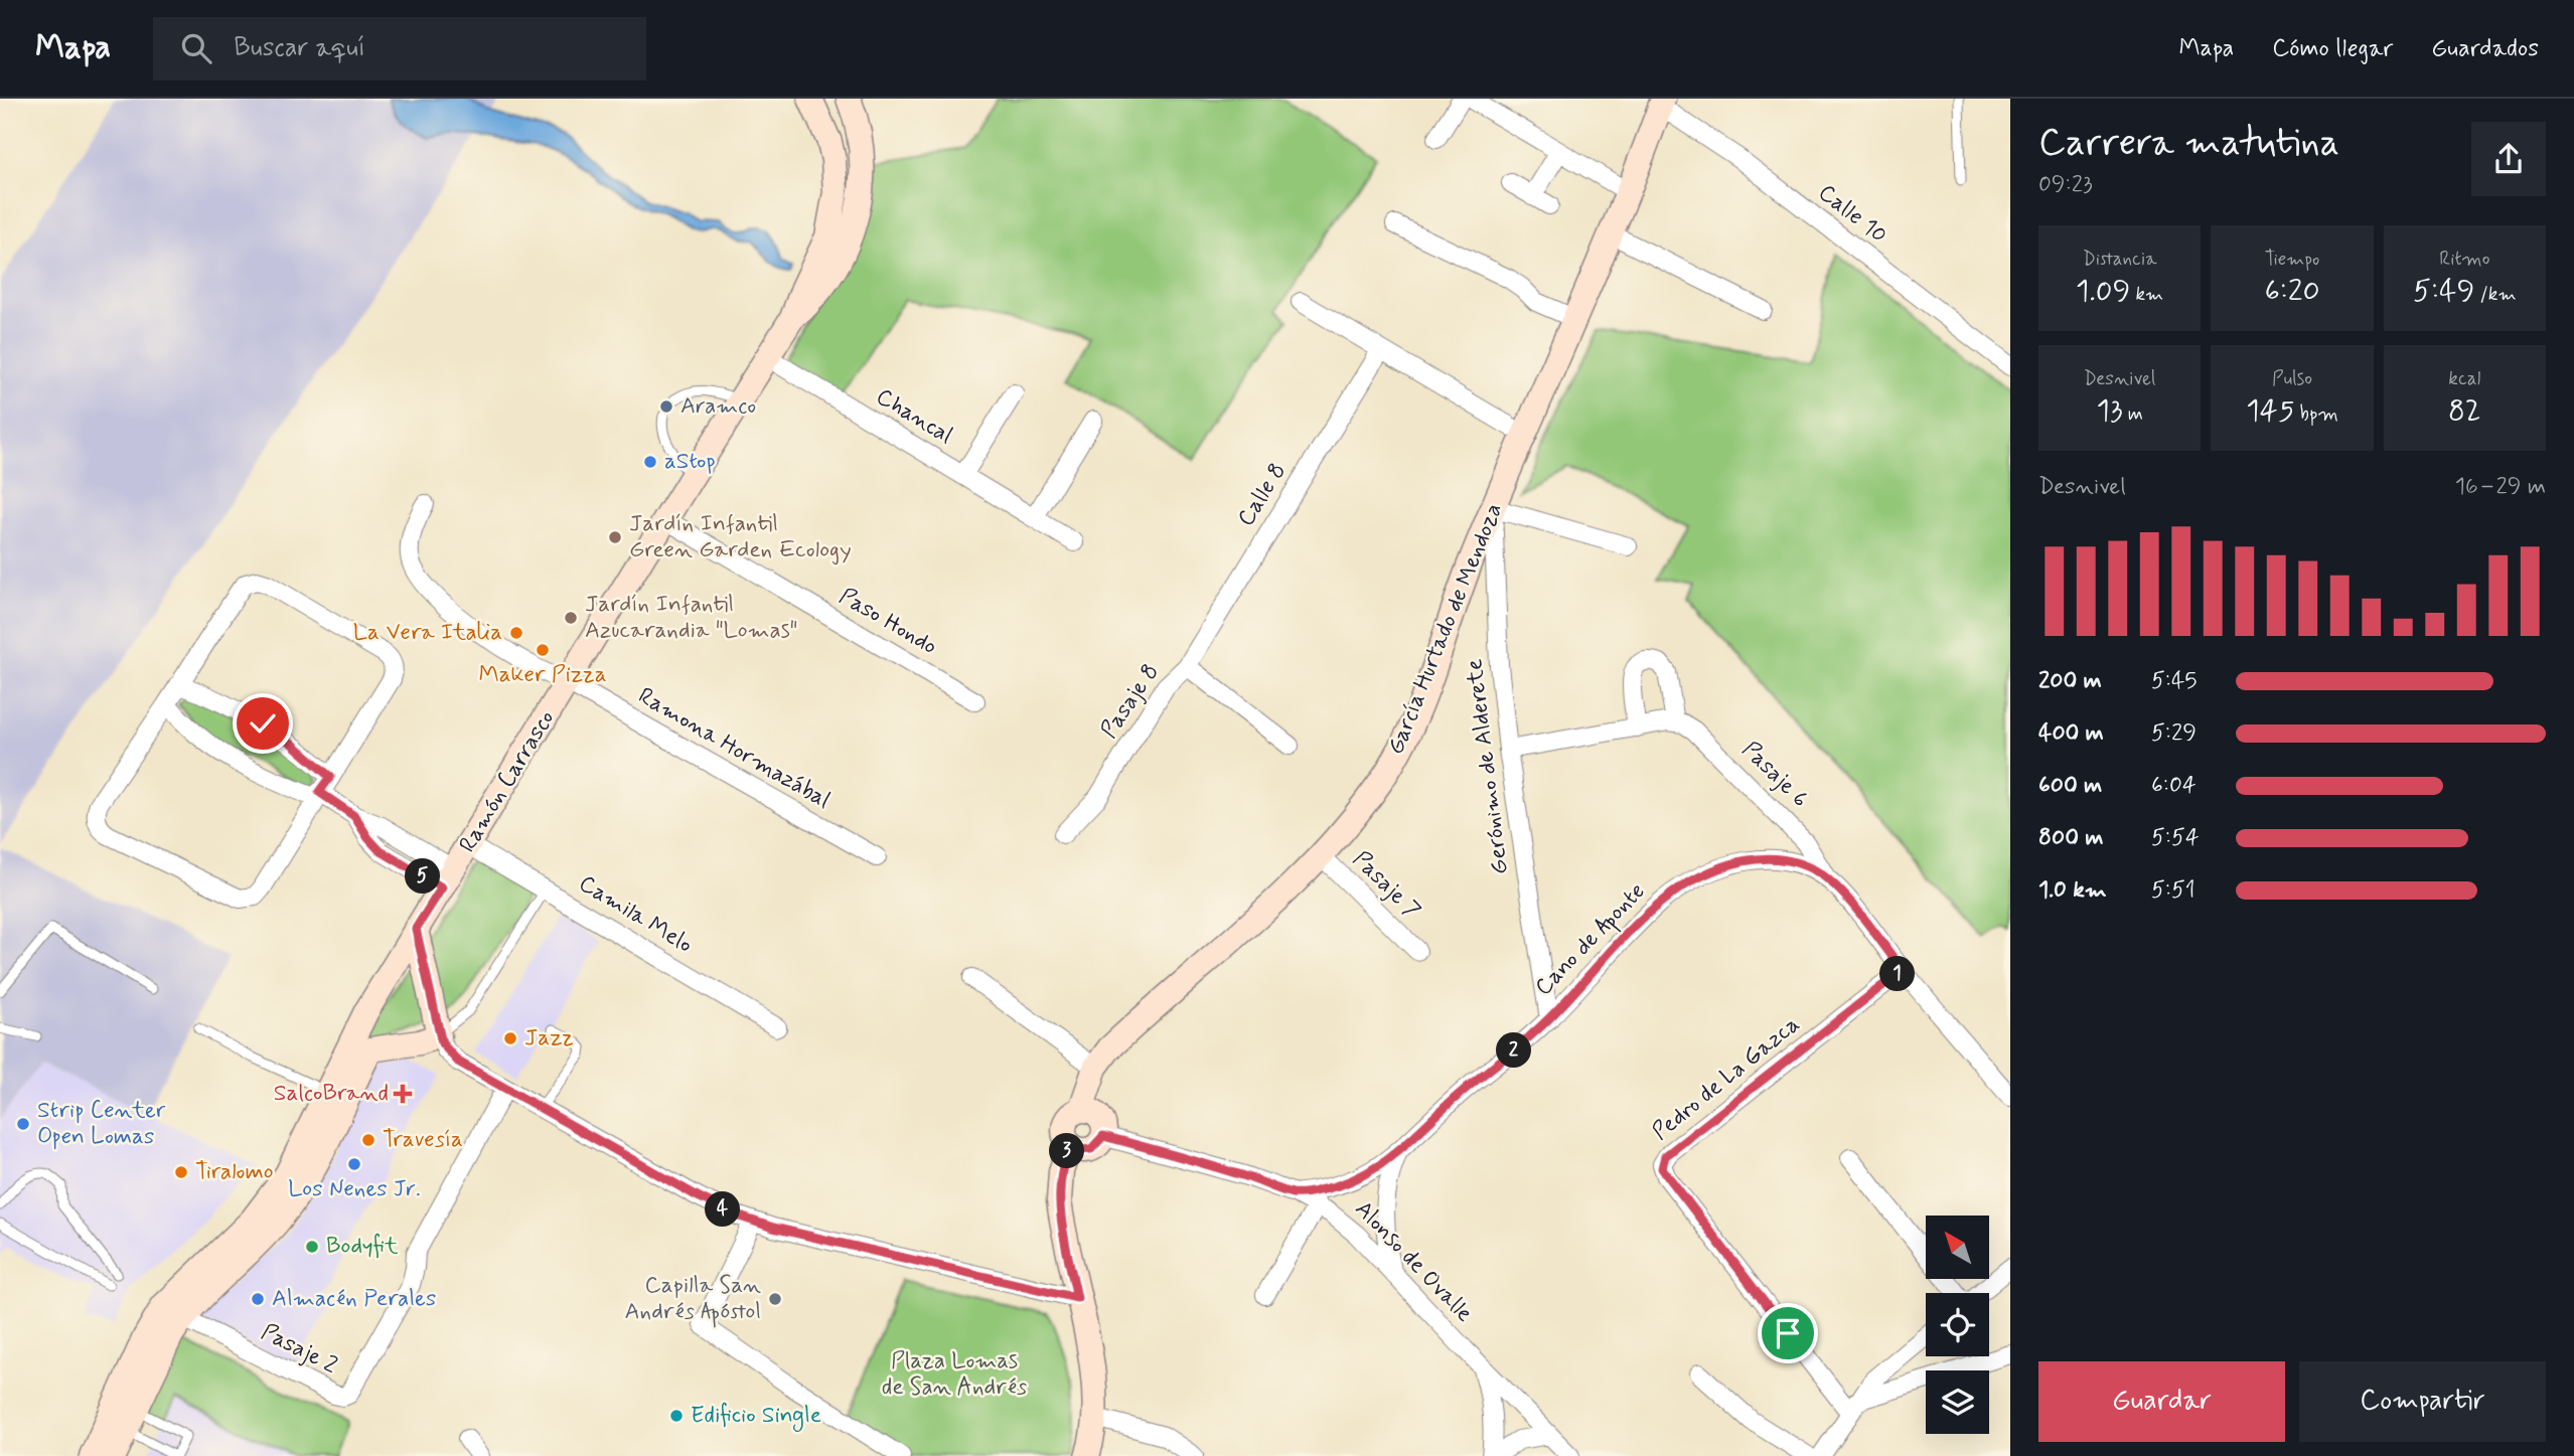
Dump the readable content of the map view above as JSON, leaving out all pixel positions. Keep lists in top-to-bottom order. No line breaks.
{"streets":{"main road":["García Hurtado de Mendoza","Ramón Carrasco"],"street":["Calle 10","Chancal","Calle 8","Paso Hondo","Pasaje 8","Ramona Hormazábal","Gerónimo de Alderete","Pasaje 6","Pasaje 7","Camila Melo","Cano de Aponte","Pedro de La Gazca","Alonso de Ovalle","Pasaje 2"]},"crossings":[["Calle 10","García Hurtado de Mendoza"],["Chancal","Ramón Carrasco"],["Calle 8","Pasaje 8"],["Paso Hondo","Ramón Carrasco"],["García Hurtado de Mendoza","Gerónimo de Alderete"],["García Hurtado de Mendoza","Pasaje 7"],["García Hurtado de Mendoza","Alonso de Ovalle"],["Ramona Hormazábal","Ramón Carrasco"],["Gerónimo de Alderete","Cano de Aponte"],["Pasaje 6","Cano de Aponte"],["Ramón Carrasco","Camila Melo"],["Ramón Carrasco","Pasaje 2"],["Cano de Aponte","Pedro de La Gazca"],["Cano de Aponte","Alonso de Ovalle"]],"parks":["Plaza Lomas de San Andrés"],"places":{"other":["Aramco","aStop","Jardín Infantil Green Garden Ecology","Jardín Infantil Azucarandia \"Lomas\"","La Vera Italia","Maker Pizza","Jazz","Strip Center Open Lomas","Travesía","Los Nenes Jr.","Tiralomo","Bodyfit","Almacén Perales","Capilla San Andrés Apóstol","Edificio Single"],"health":["SalcoBrand"]},"north":"top left","page":{"header":"Mapa","search":"Buscar aquí","nav":["Mapa","Cómo llegar","Guardados"],"heading":["Carrera matutina","09:23"],"stats":[["Distancia","1.09 km"],["Tiempo","6:20"],["Ritmo","5:49 /km"],["Desnivel","13 m"],["Pulso","145 bpm"],["kcal","82"]],"chart":["Desnivel","16–29 m"],"list":[{"name":"200 m","note":"5:45"},{"name":"400 m","note":"5:29"},{"name":"600 m","note":"6:04"},{"name":"800 m","note":"5:54"},{"name":"1.0 km","note":"5:51"}],"pins":["5","1","2","3","4"],"buttons":["Guardar","Compartir"]}}
